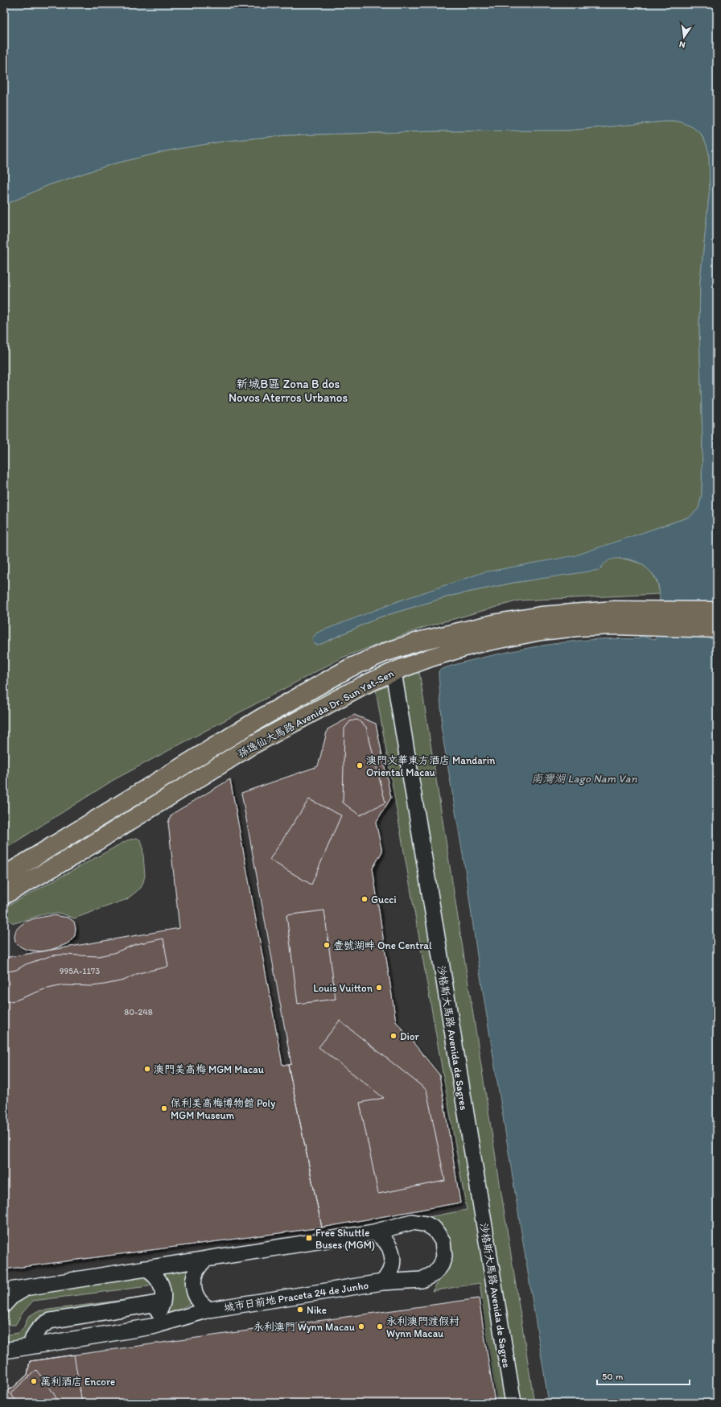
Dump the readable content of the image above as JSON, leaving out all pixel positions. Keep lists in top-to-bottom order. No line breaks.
{"streets":{"main road":["孫逸仙大馬路 Avenida Dr. Sun Yat-Sen"],"street":["沙格斯大馬路 Avenida de Sagres","城市日前地 Praceta 24 de Junho"]},"crossings":[["孫逸仙大馬路 Avenida Dr. Sun Yat-Sen","沙格斯大馬路 Avenida de Sagres"]],"districts":["新城B區 Zona B dos Novos Aterros Urbanos"],"water":["南灣湖 Lago Nam Van"],"places":{"other":["澳門文華東方酒店 Mandarin Oriental Macau","Gucci","壹號湖畔 One Central","Louis Vuitton","Dior","澳門美高梅 MGM Macau","保利美高梅博物館 Poly MGM Museum","Nike","永利澳門 Wynn Macau","永利澳門渡假村 Wynn Macau","萬利酒店 Encore"],"transit":["Free Shuttle Buses (MGM)"]},"house_numbers":["995A-1173","80-248"],"scale_bar":"50 m","north":"bottom"}
